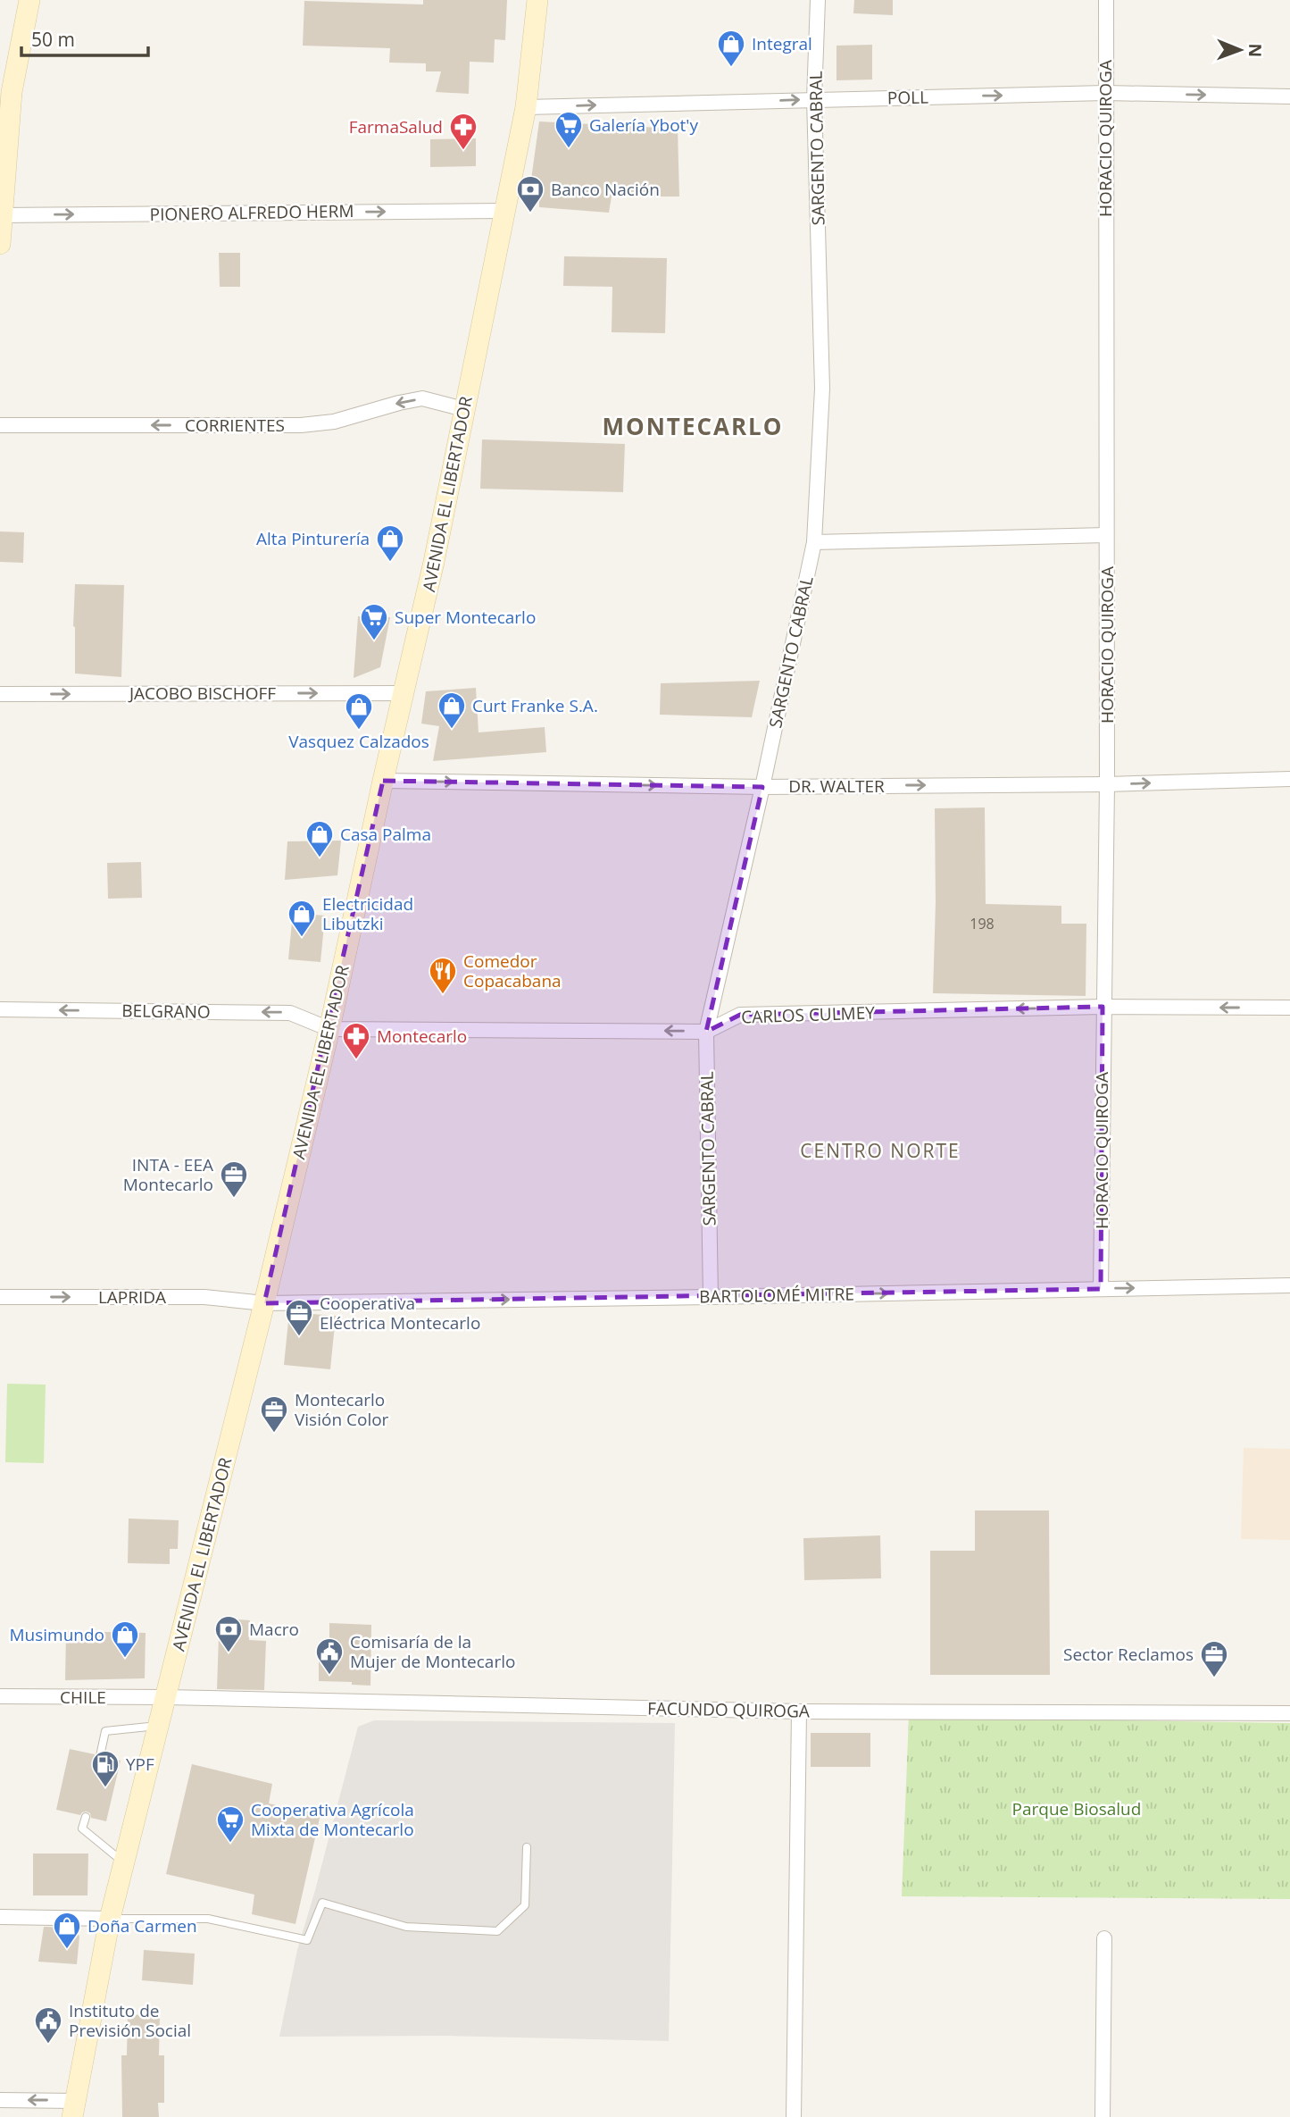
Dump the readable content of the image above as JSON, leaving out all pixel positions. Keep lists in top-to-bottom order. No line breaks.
{"streets":{"main road":["AVENIDA EL LIBERTADOR"],"street":["POLL","HORACIO QUIROGA","SARGENTO CABRAL","PIONERO ALFREDO HERM","CORRIENTES","JACOBO BISCHOFF","DR. WALTER","BELGRANO","CARLOS CULMEY","BARTOLOMÉ MITRE","LAPRIDA","CHILE","FACUNDO QUIROGA"]},"crossings":[["POLL","HORACIO QUIROGA"],["POLL","SARGENTO CABRAL"],["POLL","AVENIDA EL LIBERTADOR"],["HORACIO QUIROGA","DR. WALTER"],["HORACIO QUIROGA","CARLOS CULMEY"],["HORACIO QUIROGA","BARTOLOMÉ MITRE"],["SARGENTO CABRAL","DR. WALTER"],["SARGENTO CABRAL","CARLOS CULMEY"],["SARGENTO CABRAL","BARTOLOMÉ MITRE"],["PIONERO ALFREDO HERM","AVENIDA EL LIBERTADOR"],["CORRIENTES","AVENIDA EL LIBERTADOR"],["AVENIDA EL LIBERTADOR","JACOBO BISCHOFF"],["AVENIDA EL LIBERTADOR","DR. WALTER"],["AVENIDA EL LIBERTADOR","BELGRANO"],["AVENIDA EL LIBERTADOR","CARLOS CULMEY"],["AVENIDA EL LIBERTADOR","BARTOLOMÉ MITRE"],["AVENIDA EL LIBERTADOR","LAPRIDA"],["AVENIDA EL LIBERTADOR","CHILE"],["AVENIDA EL LIBERTADOR","FACUNDO QUIROGA"],["BELGRANO","CARLOS CULMEY"],["BARTOLOMÉ MITRE","LAPRIDA"],["CHILE","FACUNDO QUIROGA"]],"one_way":["POLL","PIONERO ALFREDO HERM","CORRIENTES","JACOBO BISCHOFF","DR. WALTER","BELGRANO","CARLOS CULMEY","BARTOLOMÉ MITRE","LAPRIDA"],"districts":["MONTECARLO","CENTRO NORTE"],"parks":["Parque Biosalud"],"places":{"shop":["Integral","Alta Pinturería","Curt Franke S.A.","Vasquez Calzados","Casa Palma","Electricidad Libutzki","Musimundo","Doña Carmen"],"supermarket":["Galería Ybot'y","Super Montecarlo","Cooperativa Agrícola Mixta de Montecarlo"],"pharmacy":["FarmaSalud","Montecarlo"],"bank":["Banco Nación","Macro"],"restaurant":["Comedor Copacabana"],"office":["INTA - EEA Montecarlo","Cooperativa Eléctrica Montecarlo","Montecarlo Visión Color","Sector Reclamos"],"public building":["Comisaría de la Mujer de Montecarlo","Instituto de Previsión Social"],"fuel station":["YPF"]},"house_numbers":["198"],"scale_bar":"50 m","north":"right"}
